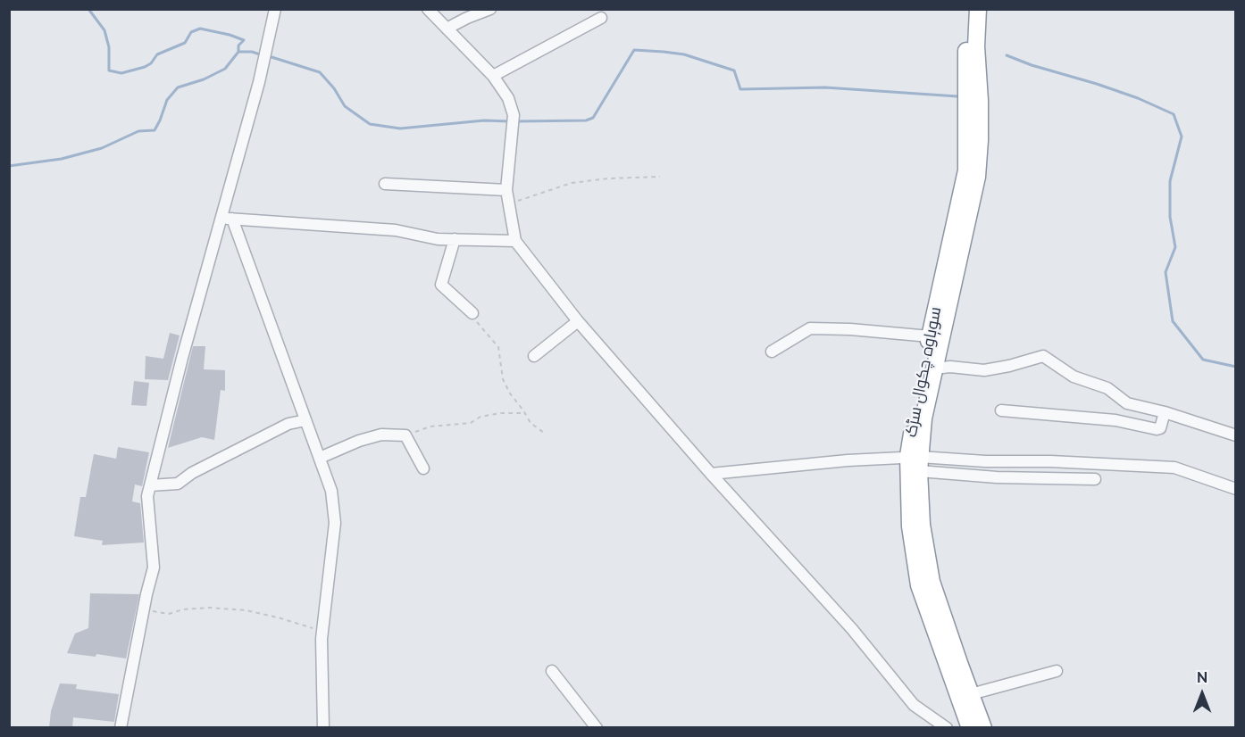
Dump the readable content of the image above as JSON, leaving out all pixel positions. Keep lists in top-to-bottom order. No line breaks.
{"streets":{"highway":["سوہاوہ چکوال سڑک"]},"north":"top"}
